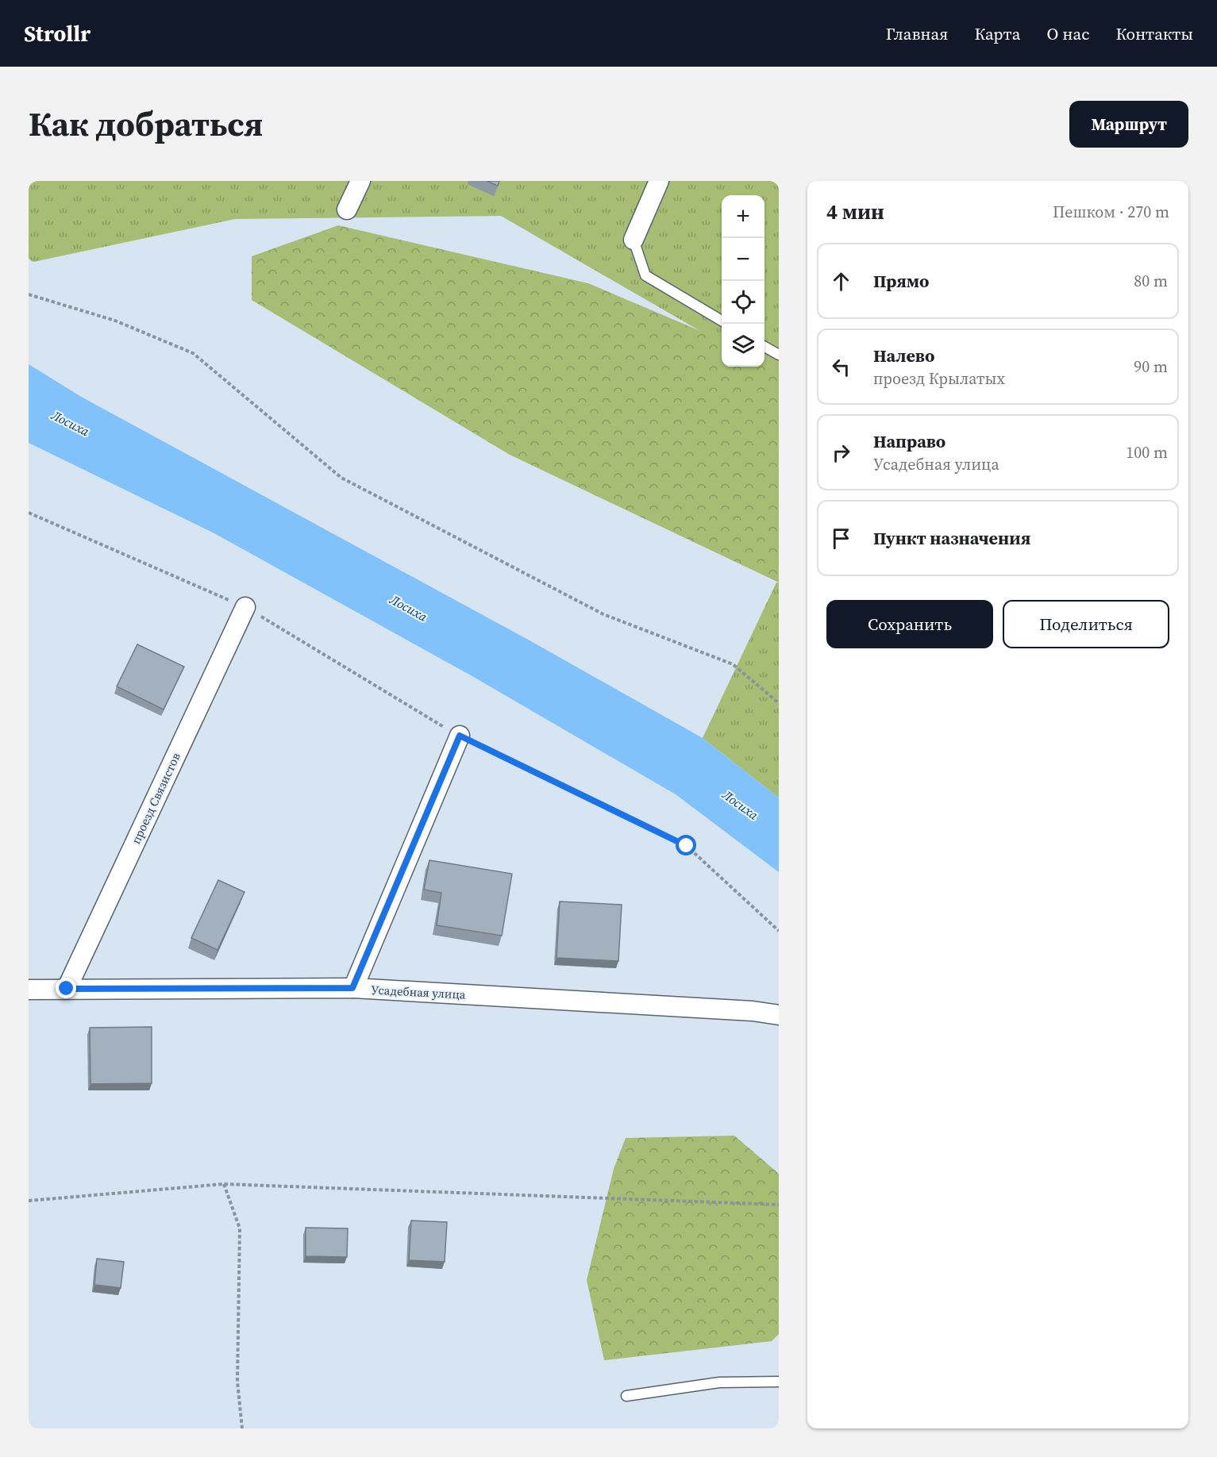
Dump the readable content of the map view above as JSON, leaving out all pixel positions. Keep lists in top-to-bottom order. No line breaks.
{"streets":{"street":["проезд Связистов","Усадебная улица"]},"crossings":[["проезд Связистов","Усадебная улица"]],"water":["Лосиха"],"page":{"header":"Strollr","nav":["Главная","Карта","О нас","Контакты"],"title":"Как добраться","buttons":["Маршрут",["Сохранить","Поделиться"]],"heading":["4 мин","Пешком · 270 m"],"map_buttons":["+","−"],"list":[["Прямо","80 m"],["Налево","проезд Крылатых","90 m"],["Направо","Усадебная улица","100 m"],"Пункт назначения"]}}
